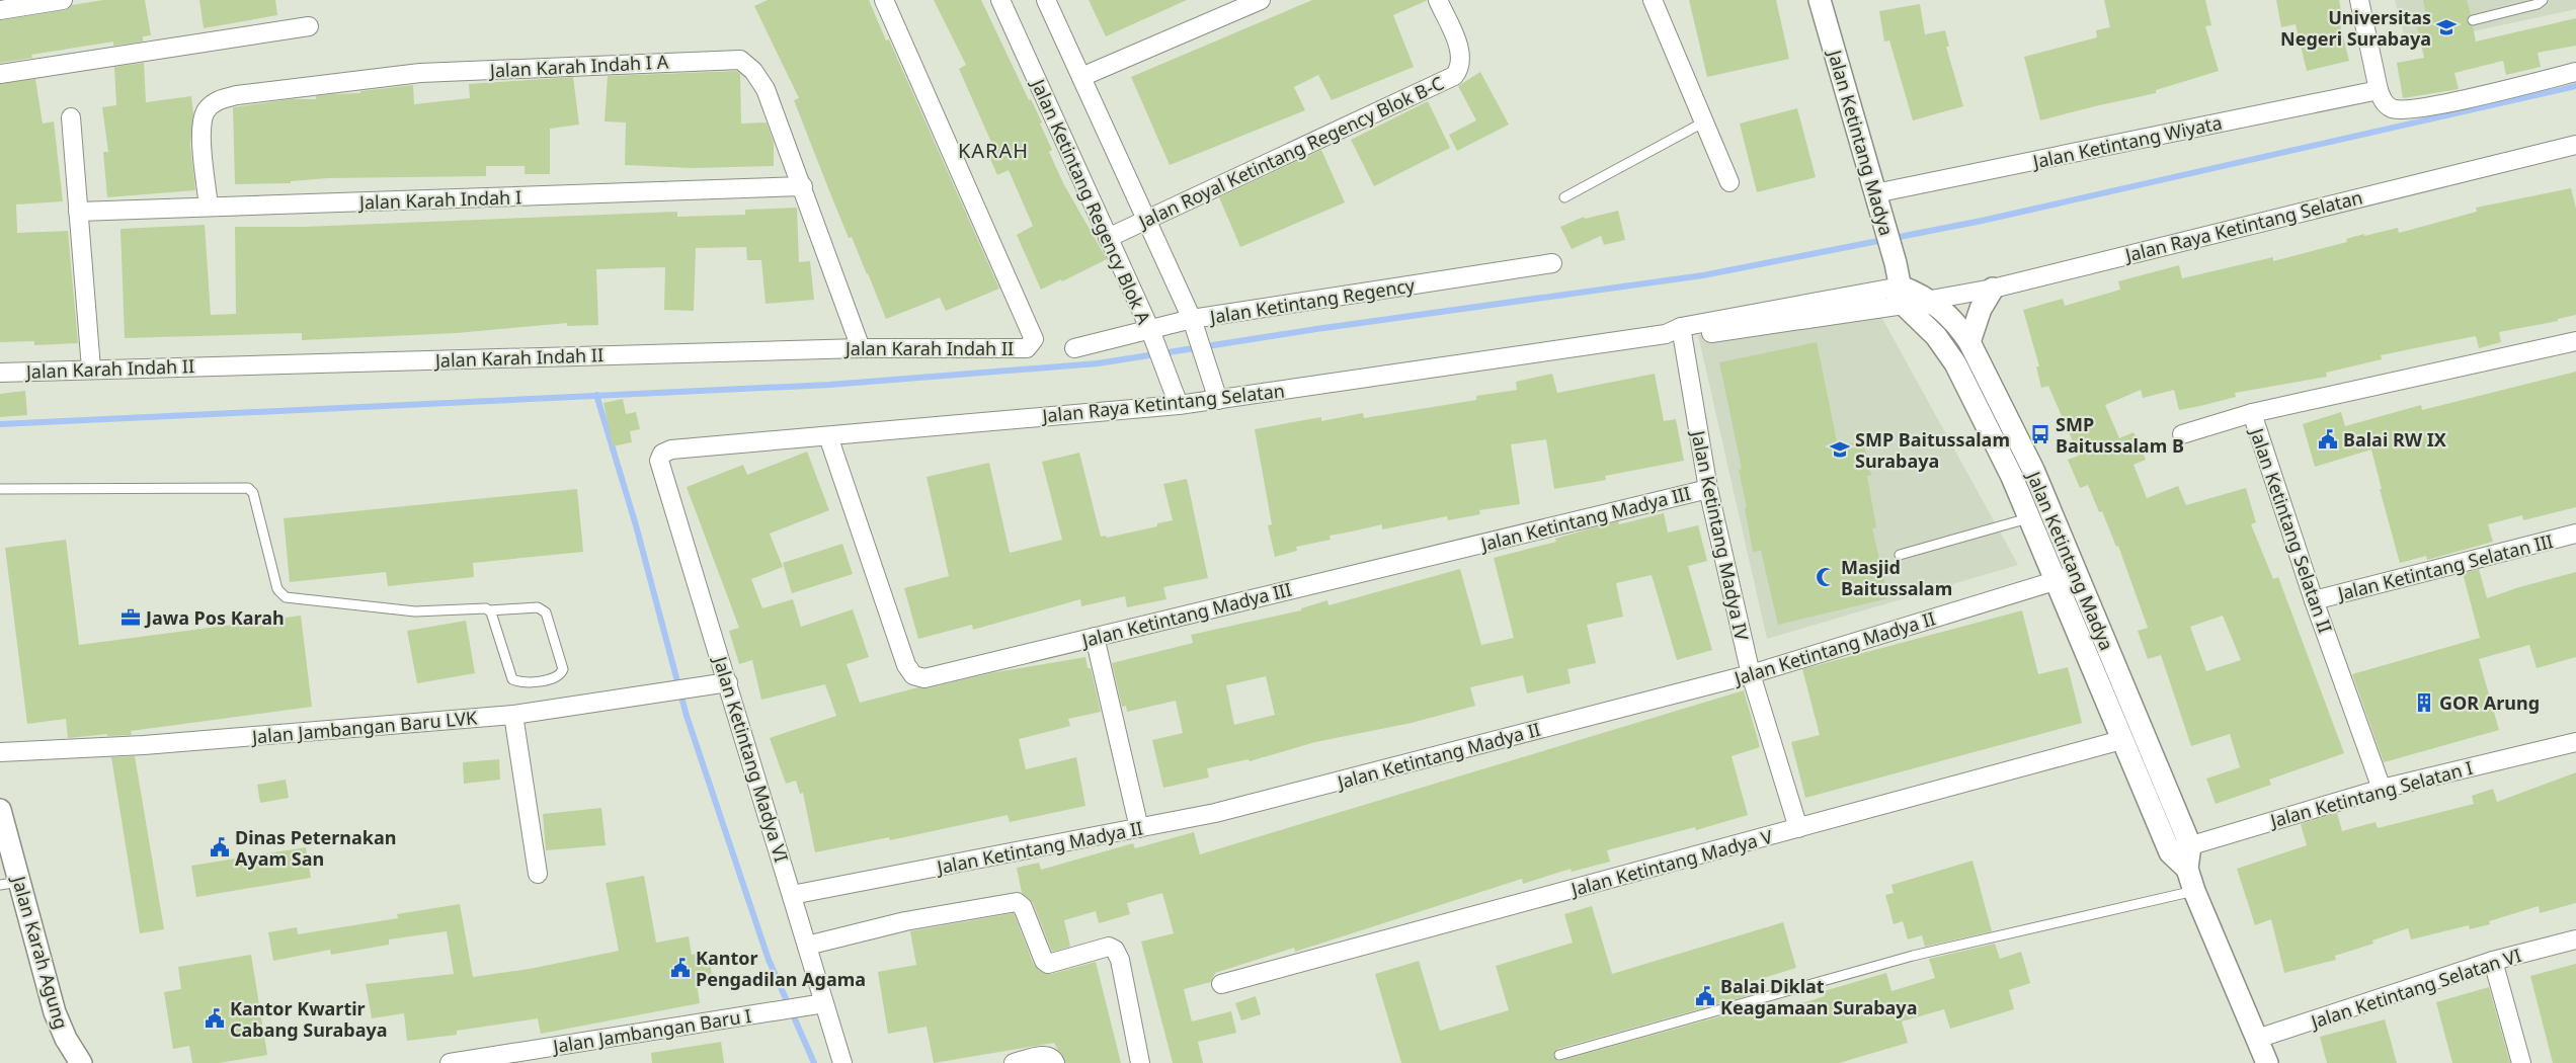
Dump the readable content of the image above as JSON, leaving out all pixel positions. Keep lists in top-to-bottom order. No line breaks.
{"streets":{"street":["Jalan Karah Indah I A","Jalan Ketintang Wiyata","Jalan Ketintang Madya","Jalan Royal Ketintang Regency Blok B-C","Jalan Karah Indah I","Jalan Ketintang Regency Blok A","Jalan Raya Ketintang Selatan","Jalan Ketintang Regency","Jalan Karah Indah II","Jalan Ketintang Madya III","Jalan Ketintang Selatan II","Jalan Ketintang Madya IV","Jalan Ketintang Selatan III","Jalan Ketintang Madya II","Jalan Jambangan Baru LVK","Jalan Ketintang Madya VI","Jalan Ketintang Selatan I","Jalan Ketintang Madya V","Jalan Karah Agung","Jalan Ketintang Selatan VI","Jalan Jambangan Baru I"]},"crossings":[["Jalan Karah Indah I A","Jalan Karah Indah I"],["Jalan Karah Indah I A","Jalan Karah Indah II"],["Jalan Ketintang Wiyata","Jalan Ketintang Madya"],["Jalan Ketintang Madya","Jalan Raya Ketintang Selatan"],["Jalan Ketintang Madya","Jalan Ketintang Madya II"],["Jalan Ketintang Madya","Jalan Ketintang Selatan I"],["Jalan Ketintang Madya","Jalan Ketintang Madya V"],["Jalan Ketintang Madya","Jalan Ketintang Selatan VI"],["Jalan Royal Ketintang Regency Blok B-C","Jalan Ketintang Regency Blok A"],["Jalan Ketintang Regency Blok A","Jalan Raya Ketintang Selatan"],["Jalan Ketintang Regency Blok A","Jalan Ketintang Regency"],["Jalan Raya Ketintang Selatan","Jalan Ketintang Madya III"],["Jalan Raya Ketintang Selatan","Jalan Ketintang Madya IV"],["Jalan Raya Ketintang Selatan","Jalan Ketintang Madya VI"],["Jalan Ketintang Madya III","Jalan Ketintang Madya IV"],["Jalan Ketintang Selatan II","Jalan Ketintang Selatan III"],["Jalan Ketintang Selatan II","Jalan Ketintang Selatan I"],["Jalan Ketintang Madya IV","Jalan Ketintang Madya II"],["Jalan Ketintang Madya IV","Jalan Ketintang Madya V"],["Jalan Ketintang Madya II","Jalan Ketintang Madya VI"],["Jalan Jambangan Baru LVK","Jalan Ketintang Madya VI"],["Jalan Ketintang Madya VI","Jalan Jambangan Baru I"]],"districts":["KARAH"],"places":{"school or university":["Universitas Negeri Surabaya","SMP Baitussalam Surabaya"],"bus stop":["SMP Baitussalam B"],"public building":["Balai RW IX","Dinas Peternakan Ayam San","Kantor Pengadilan Agama","Balai Diklat Keagamaan Surabaya","Kantor Kwartir Cabang Surabaya"],"mosque":["Masjid Baitussalam"],"office":["Jawa Pos Karah"],"building":["GOR Arung"]}}
